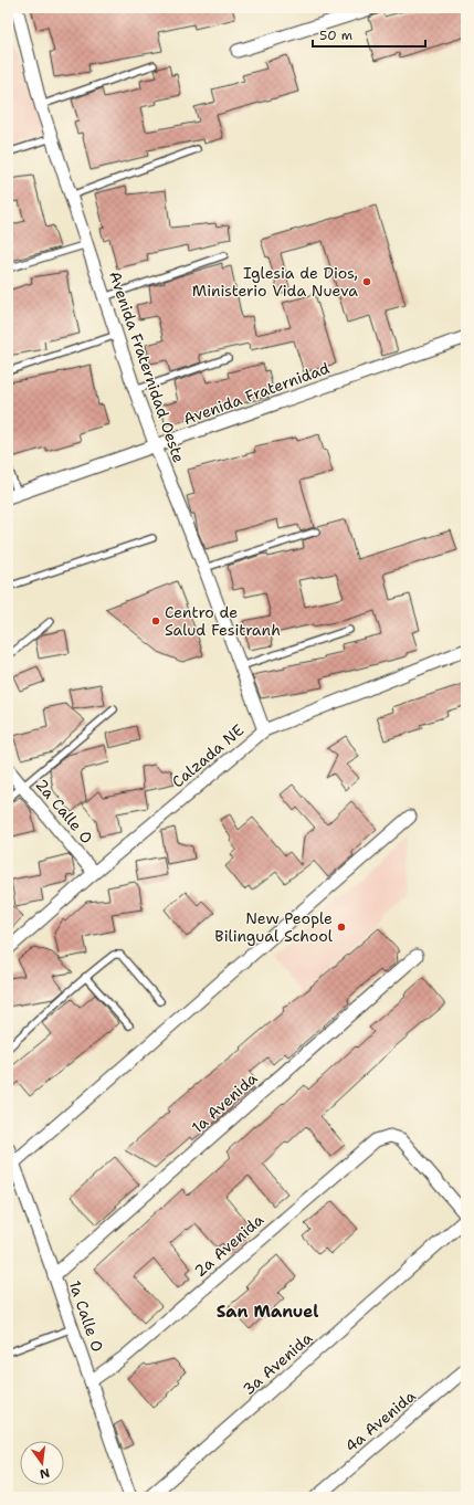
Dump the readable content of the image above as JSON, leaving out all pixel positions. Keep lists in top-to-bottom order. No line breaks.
{"streets":{"street":["Avenida Fraternidad Oeste","Avenida Fraternidad","Calzada NE","2a Calle O","1a Avenida","2a Avenida","1a Calle O","3a Avenida","4a Avenida"]},"crossings":[["Avenida Fraternidad Oeste","Avenida Fraternidad"],["Avenida Fraternidad Oeste","Calzada NE"],["Calzada NE","2a Calle O"],["1a Avenida","1a Calle O"],["2a Avenida","1a Calle O"],["2a Avenida","3a Avenida"]],"districts":["San Manuel"],"places":["Iglesia de Dios, Ministerio Vida Nueva","Centro de Salud Fesitranh","New People Bilingual School"],"scale_bar":"50 m","north":"bottom"}
